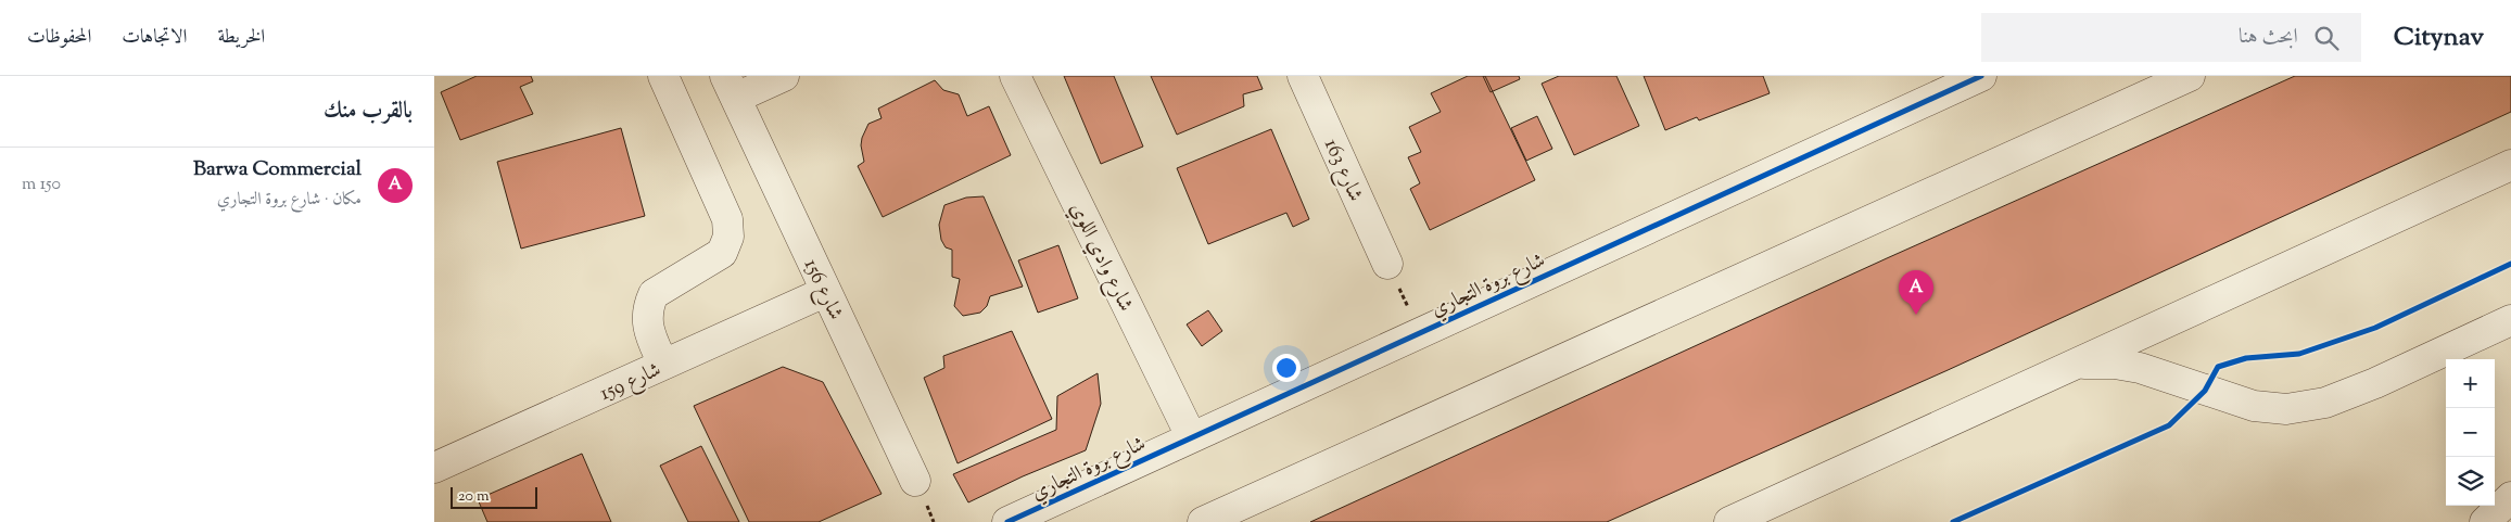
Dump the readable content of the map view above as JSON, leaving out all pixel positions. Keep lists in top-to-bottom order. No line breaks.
{"streets":{"street":["شارع 163","شارع وادي اللوي","شارع بروة التجاري","شارع 156","شارع 159"]},"crossings":[["شارع وادي اللوي","شارع بروة التجاري"],["شارع 156","شارع 159"]],"scale_bar":"20 m","page":{"header":"Citynav","search":"ابحث هنا","nav":["الخريطة","الاتجاهات","المحفوظات"],"heading":"بالقرب منك","list":[{"mark":"A","name":"Barwa Commercial","note":"مكان · شارع بروة التجاري","value":"150 m"}],"pins":"A","map_buttons":["+","−"],"scale":"20 m"}}
